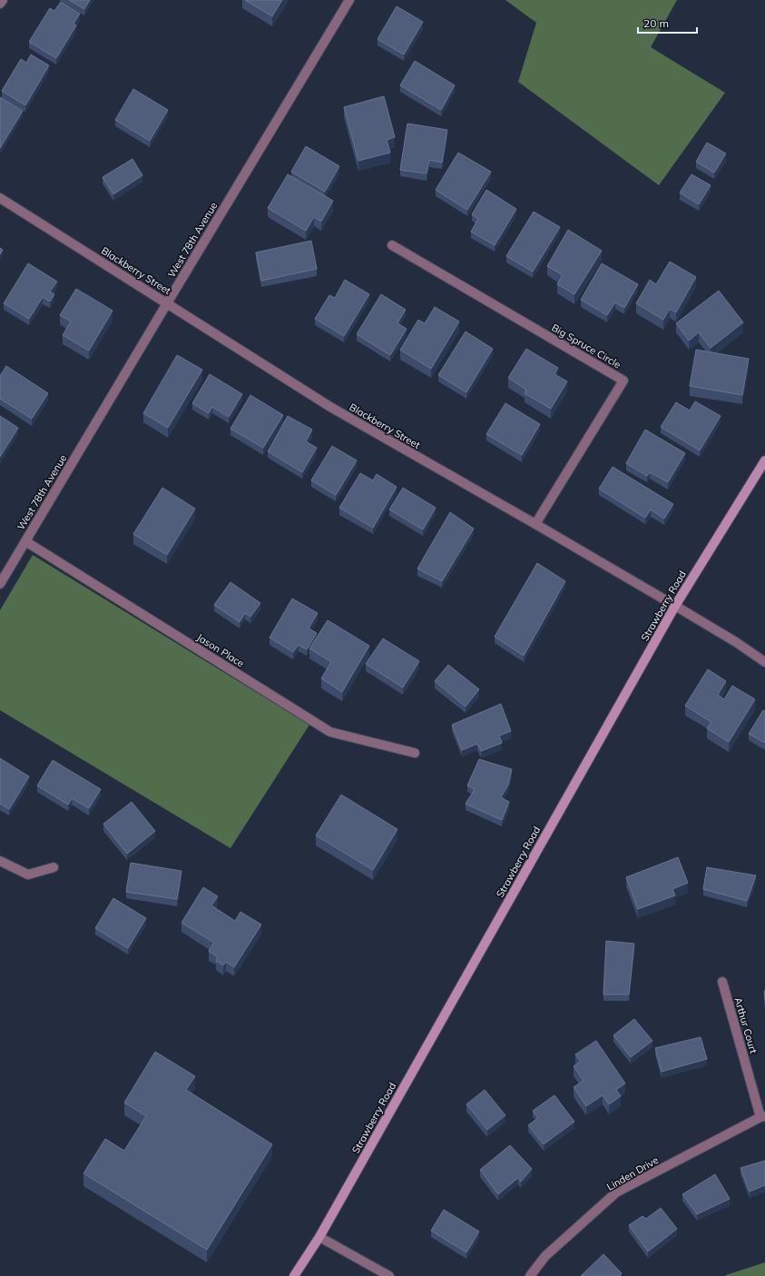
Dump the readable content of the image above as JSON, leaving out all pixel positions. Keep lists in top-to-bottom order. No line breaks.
{"streets":{"street":["West 78th Avenue","Blackberry Street","Big Spruce Circle","Strawberry Road","Jason Place","Arthur Court","Linden Drive"]},"crossings":[["West 78th Avenue","Blackberry Street"],["West 78th Avenue","Jason Place"],["Blackberry Street","Big Spruce Circle"],["Blackberry Street","Strawberry Road"],["Arthur Court","Linden Drive"]],"scale_bar":"20 m"}
